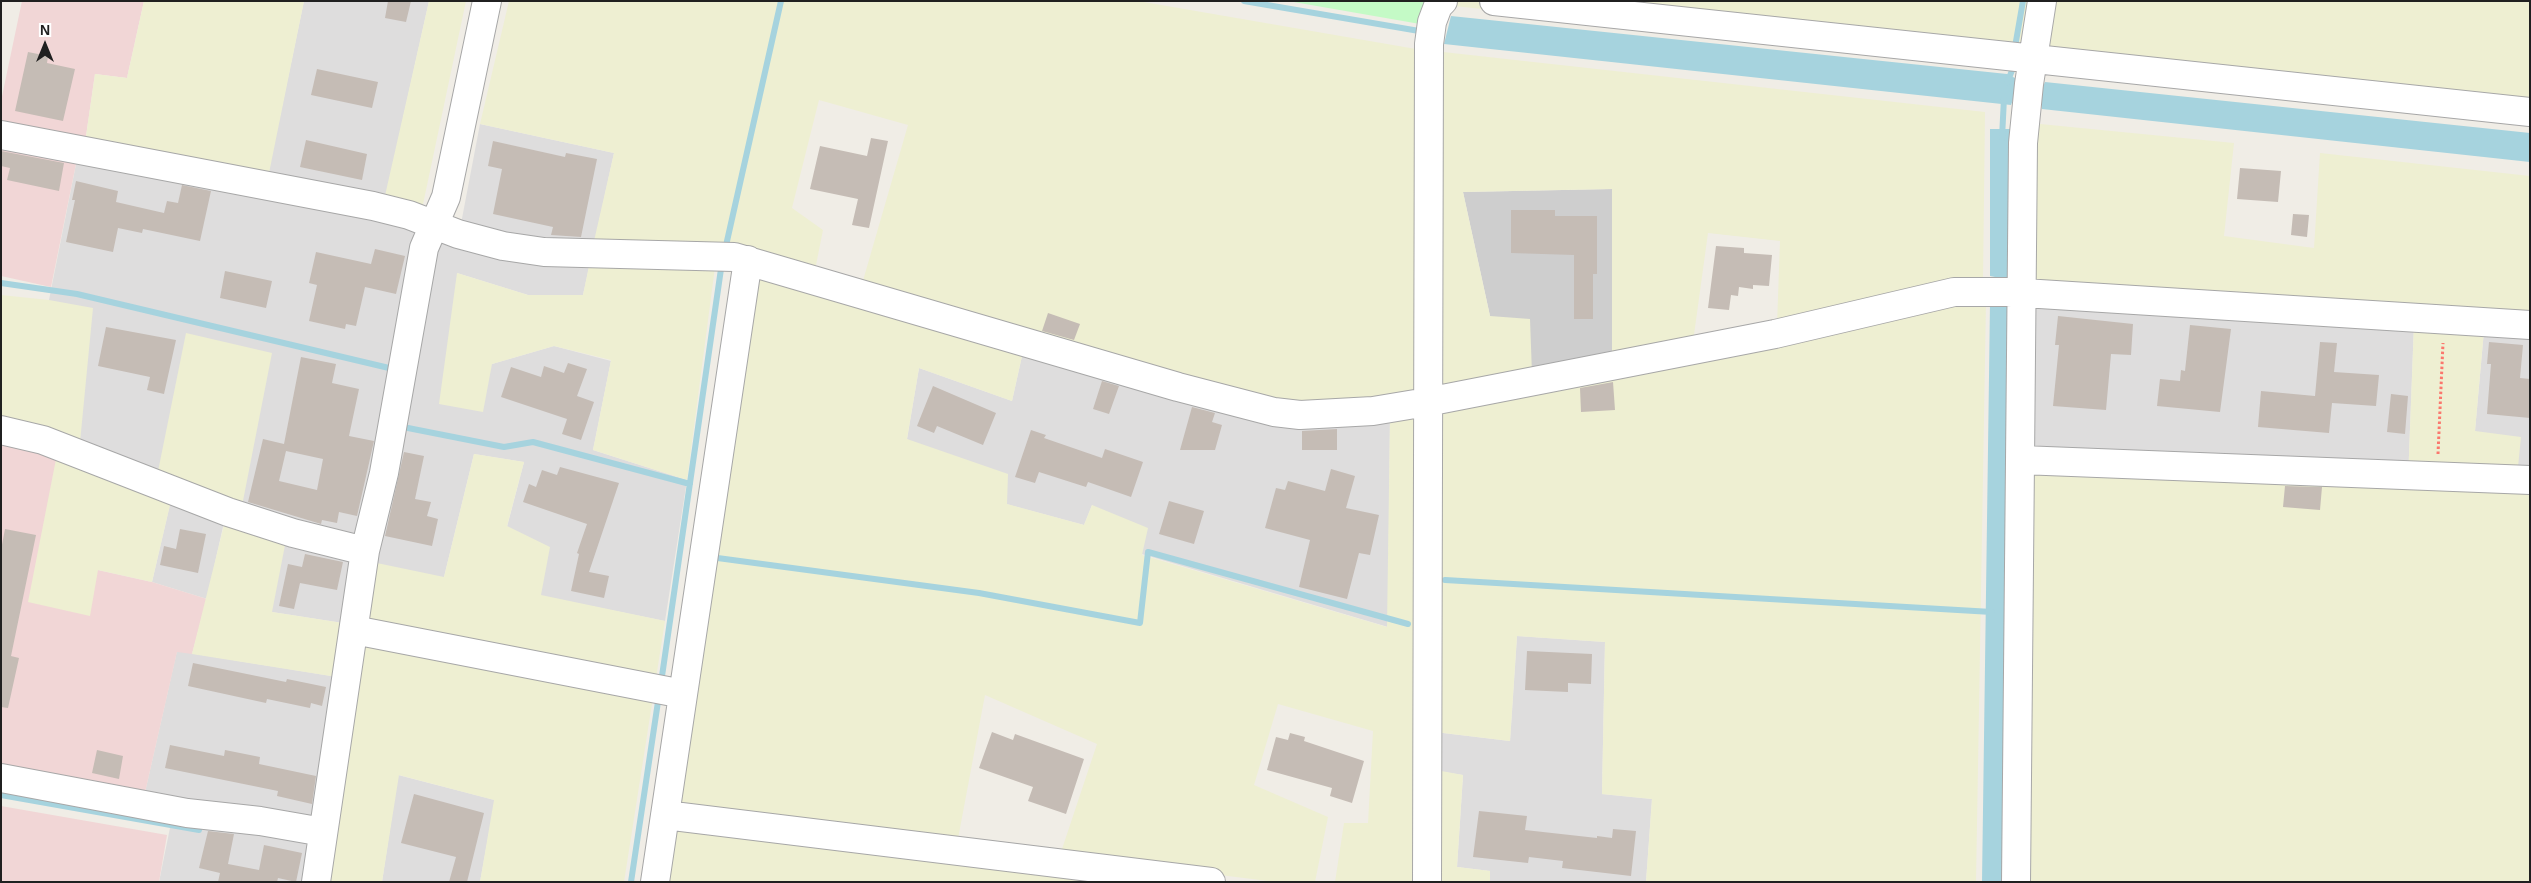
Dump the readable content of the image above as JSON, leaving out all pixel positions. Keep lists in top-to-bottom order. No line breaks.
{"north":"top"}
